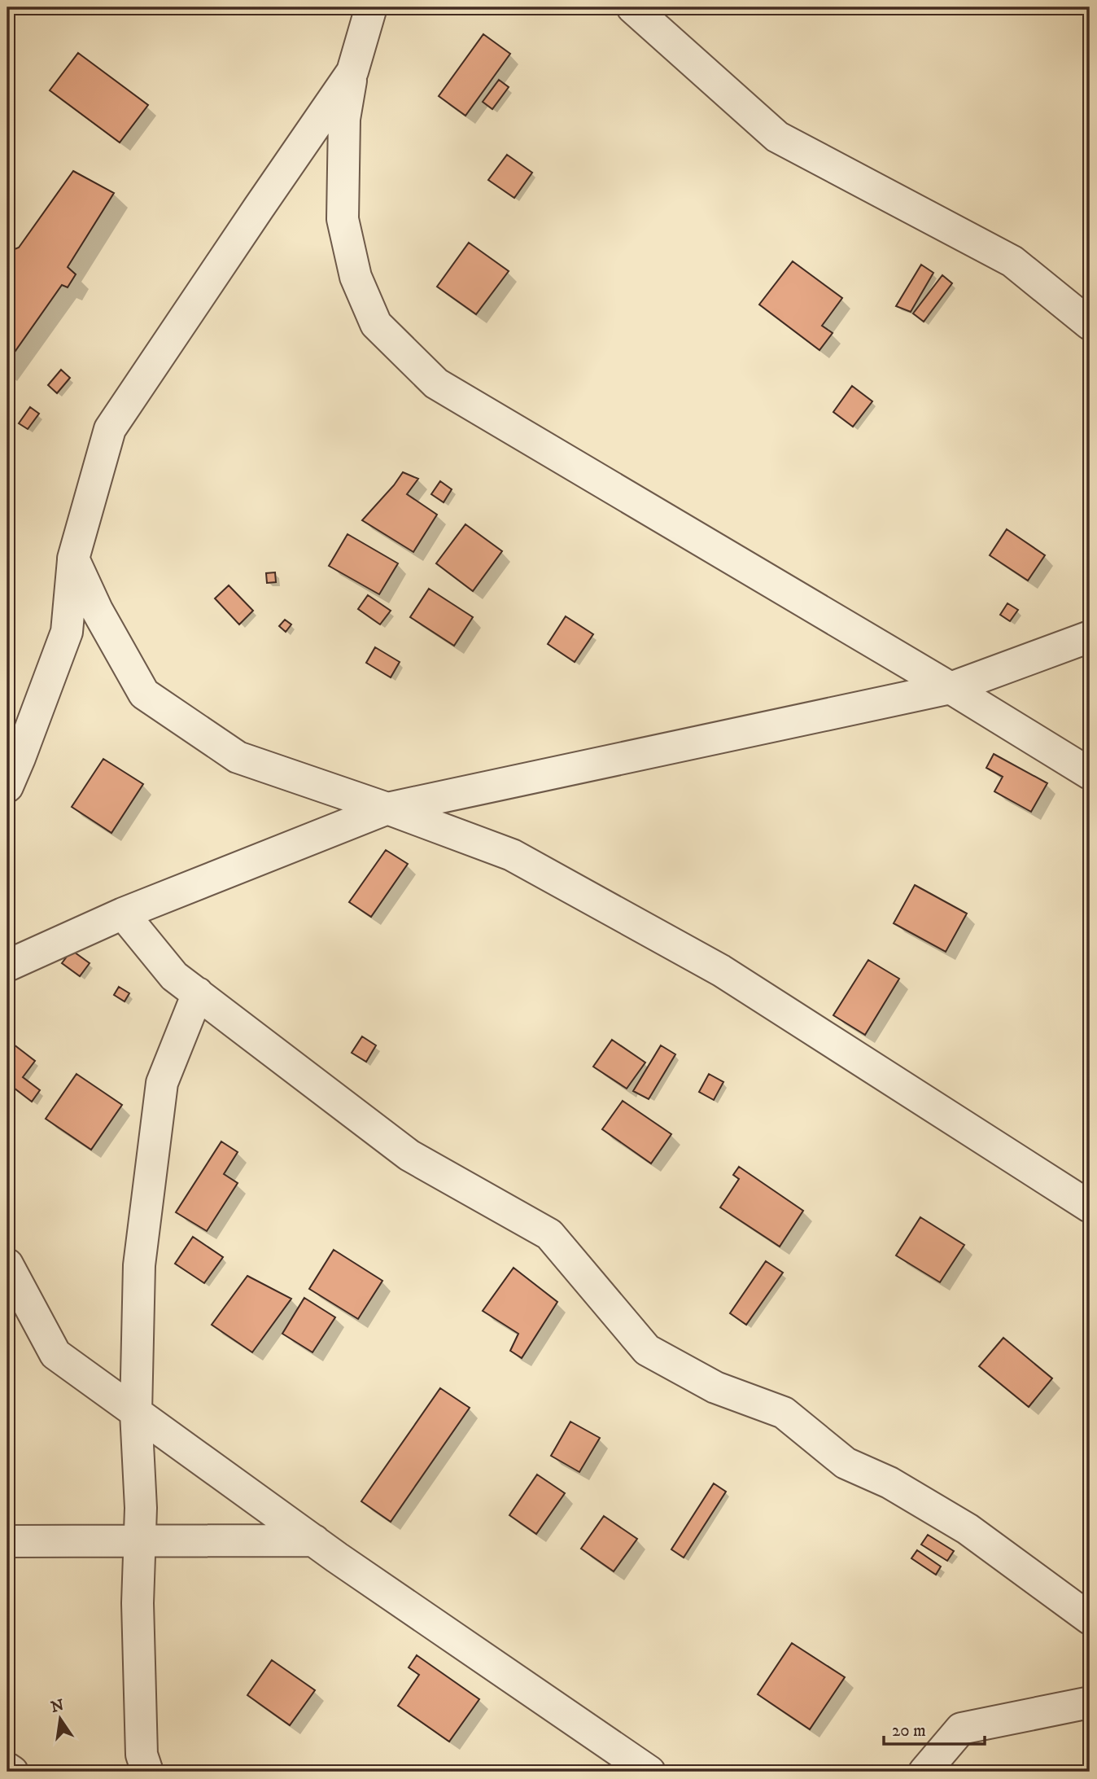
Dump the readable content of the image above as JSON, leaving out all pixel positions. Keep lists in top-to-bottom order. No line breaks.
{"scale_bar":"20 m","north":"top"}
